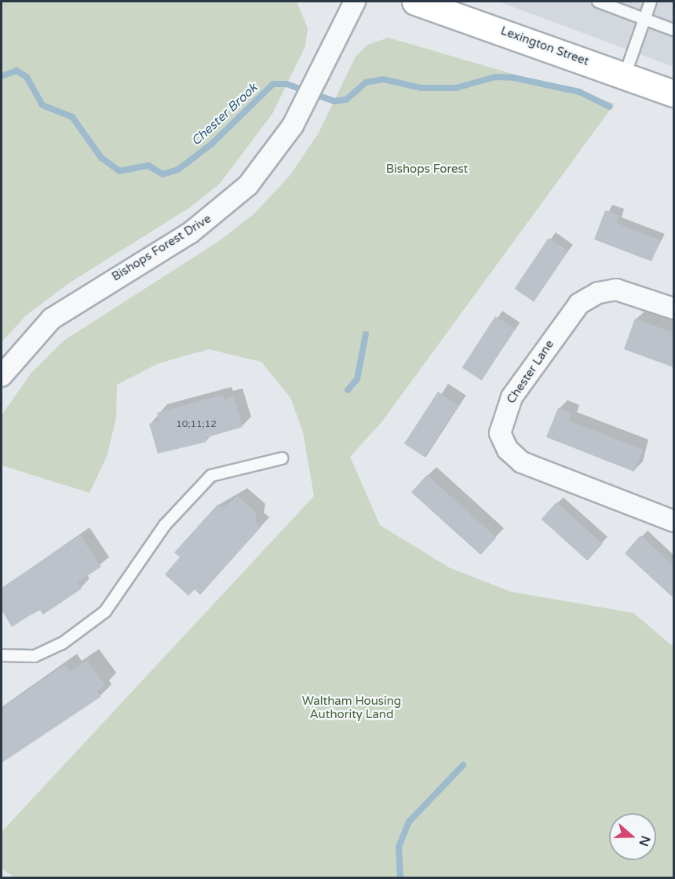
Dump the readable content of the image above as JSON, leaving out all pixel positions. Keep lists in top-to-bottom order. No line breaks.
{"streets":{"main road":["Lexington Street"],"street":["Bishops Forest Drive","Chester Lane"]},"water":["Chester Brook"],"parks":["Bishops Forest","Waltham Housing Authority Land"],"house_numbers":["10;11;12"],"north":"right"}
